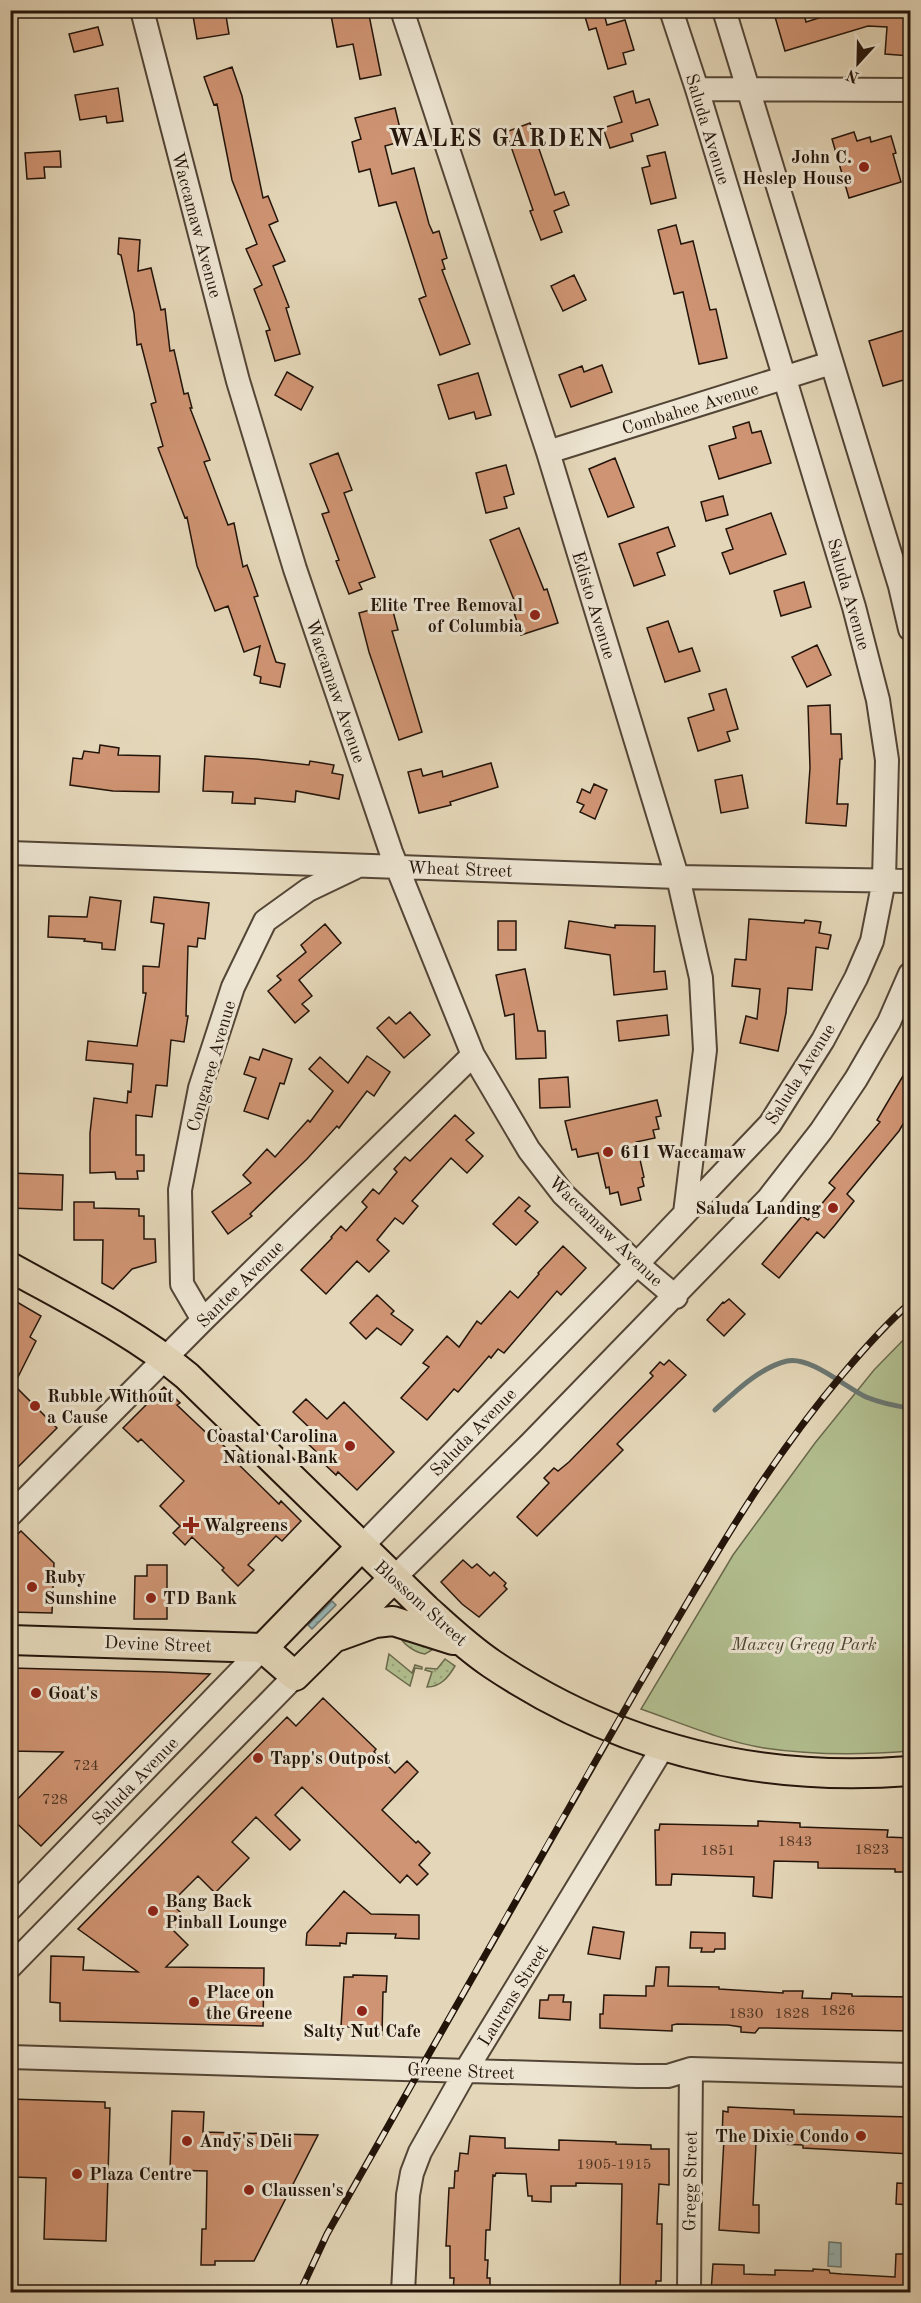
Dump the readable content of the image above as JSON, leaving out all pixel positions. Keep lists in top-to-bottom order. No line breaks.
{"streets":{"main road":["Saluda Avenue","Blossom Street","Devine Street"],"street":["Waccamaw Avenue","Combahee Avenue","Edisto Avenue","Wheat Street","Congaree Avenue","Santee Avenue","Laurens Street","Greene Street","Gregg Street"]},"crossings":[["Saluda Avenue","Waccamaw Avenue"],["Saluda Avenue","Combahee Avenue"],["Saluda Avenue","Edisto Avenue"],["Saluda Avenue","Wheat Street"],["Saluda Avenue","Blossom Street"],["Saluda Avenue","Devine Street"],["Waccamaw Avenue","Wheat Street"],["Waccamaw Avenue","Santee Avenue"],["Combahee Avenue","Edisto Avenue"],["Edisto Avenue","Wheat Street"],["Wheat Street","Congaree Avenue"],["Congaree Avenue","Santee Avenue"],["Santee Avenue","Blossom Street"],["Blossom Street","Laurens Street"],["Laurens Street","Greene Street"],["Greene Street","Gregg Street"]],"districts":["WALES GARDEN"],"parks":["Maxcy Gregg Park"],"places":{"other":["John C. Heslep House","Elite Tree Removal of Columbia","611 Waccamaw","Saluda Landing","Rubble Without a Cause","Coastal Carolina National Bank","Ruby Sunshine","TD Bank","Goat's","Tapp's Outpost","Bang Back Pinball Lounge","Place on the Greene","Salty Nut Cafe","The Dixie Condo","Andy's Deli","Plaza Centre","Claussen's"],"health":["Walgreens"]},"house_numbers":["724","728","1843","1823","1851","1826","1830","1828","1905-1915"],"north":"bottom"}
